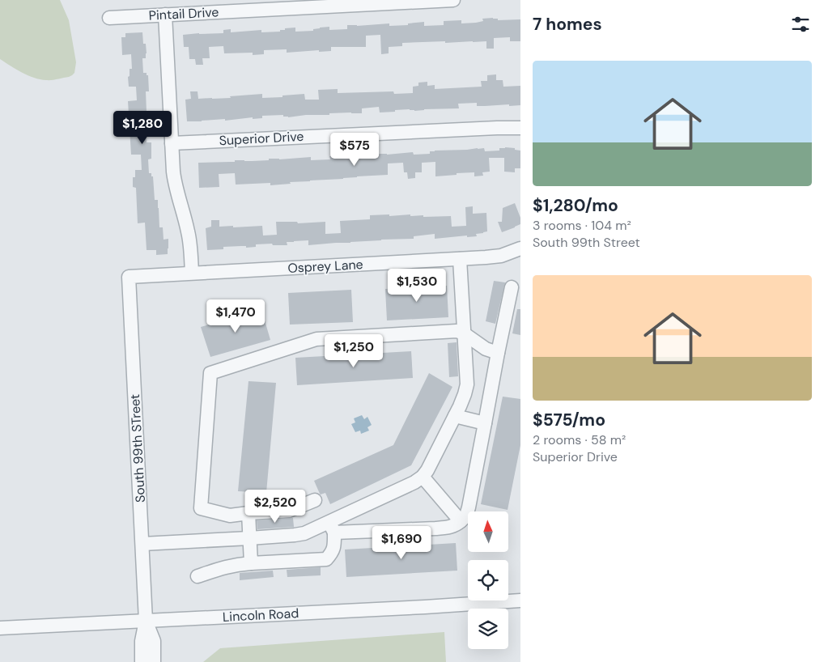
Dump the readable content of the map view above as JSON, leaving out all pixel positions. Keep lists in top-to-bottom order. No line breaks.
{"streets":{"street":["Pintail Drive","Superior Drive","Osprey Lane","South 99th STreet","Lincoln Road"]},"crossings":[["Osprey Lane","South 99th STreet"],["South 99th STreet","Lincoln Road"]],"north":"top","page":{"heading":"7 homes","list":[{"name":"$1,280/mo","note":"3 rooms · 104 m² · South 99th Street"},{"name":"$575/mo","note":"2 rooms · 58 m² · Superior Drive"}],"price":["$1,280","$575","$1,530","$1,470","$1,250","$2,520","$1,690"]}}
